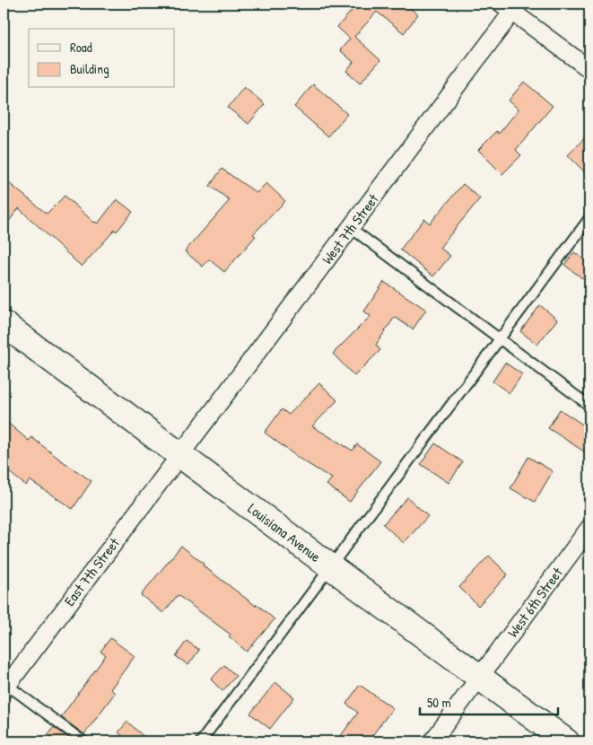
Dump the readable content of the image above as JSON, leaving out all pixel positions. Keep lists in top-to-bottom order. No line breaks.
{"streets":{"main road":["Louisiana Avenue"],"street":["West 7th Street","East 7th Street","West 6th Street"]},"crossings":[["West 7th Street","Louisiana Avenue"],["West 7th Street","East 7th Street"],["Louisiana Avenue","East 7th Street"],["Louisiana Avenue","West 6th Street"]],"legend":["Road","Building"],"scale_bar":"50 m"}
